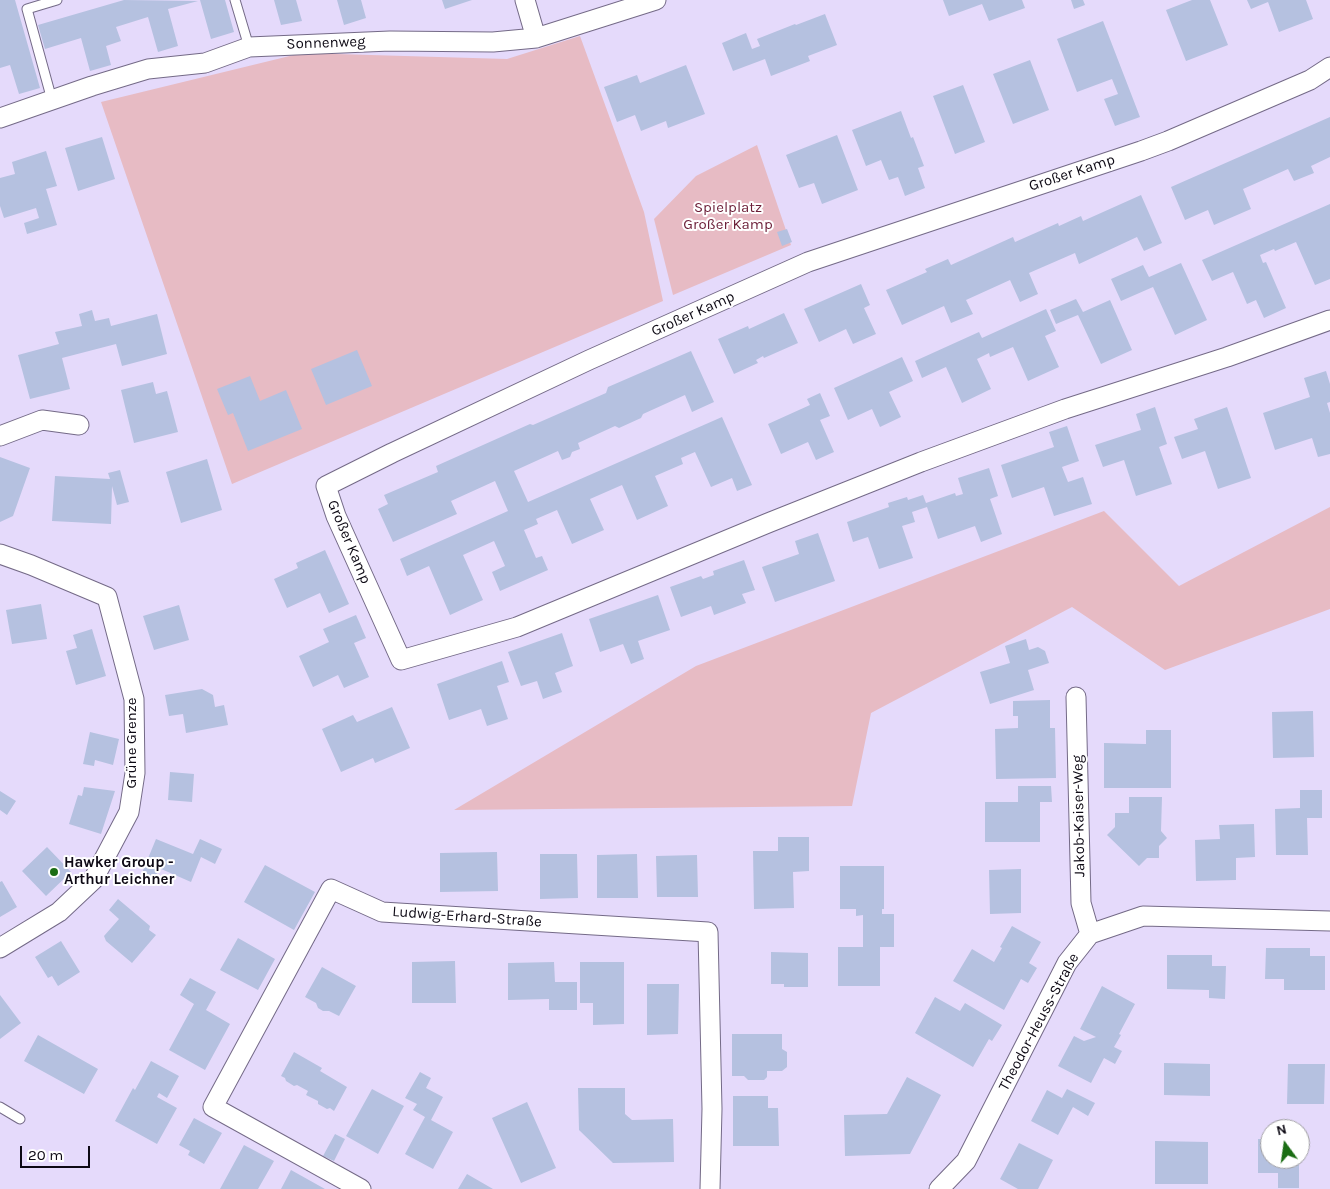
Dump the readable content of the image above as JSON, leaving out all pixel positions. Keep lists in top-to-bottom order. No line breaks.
{"streets":{"street":["Sonnenweg","Großer Kamp","Grüne Grenze","Jakob-Kaiser-Weg","Ludwig-Erhard-Straße","Theodor-Heuss-Straße"]},"crossings":[["Jakob-Kaiser-Weg","Theodor-Heuss-Straße"]],"parks":["Spielplatz Großer Kamp"],"places":["Hawker Group - Arthur Leichner"],"scale_bar":"20 m","north":"top"}
